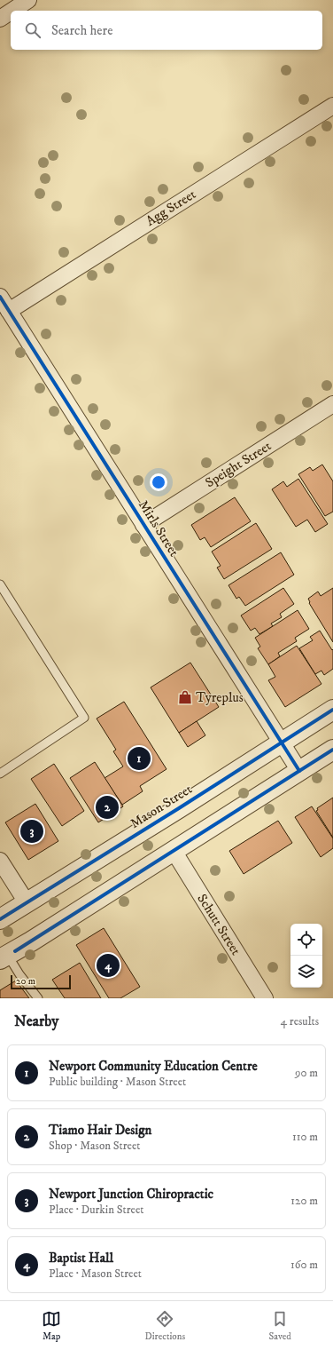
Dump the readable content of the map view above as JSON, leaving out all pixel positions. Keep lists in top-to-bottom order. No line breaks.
{"streets":{"street":["Agg Street","Speight Street","Mirls Street","Mason Street","Schutt Street"]},"crossings":[["Agg Street","Mirls Street"],["Speight Street","Mirls Street"],["Mirls Street","Mason Street"]],"places":{"shop":["Tyreplus"]},"scale_bar":"20 m","page":{"search":"Search here","pins":["1","2","3","4"],"scale":"20 m","heading":["Nearby","4 results"],"list":[{"mark":"1","name":"Newport Community Education Centre","note":"Public building · Mason Street","value":"90 m"},{"mark":"2","name":"Tiamo Hair Design","note":"Shop · Mason Street","value":"110 m"},{"mark":"3","name":"Newport Junction Chiropractic","note":"Place · Durkin Street","value":"120 m"},{"mark":"4","name":"Baptist Hall","note":"Place · Mason Street","value":"160 m"}],"nav":["Map","Directions","Saved"]}}
